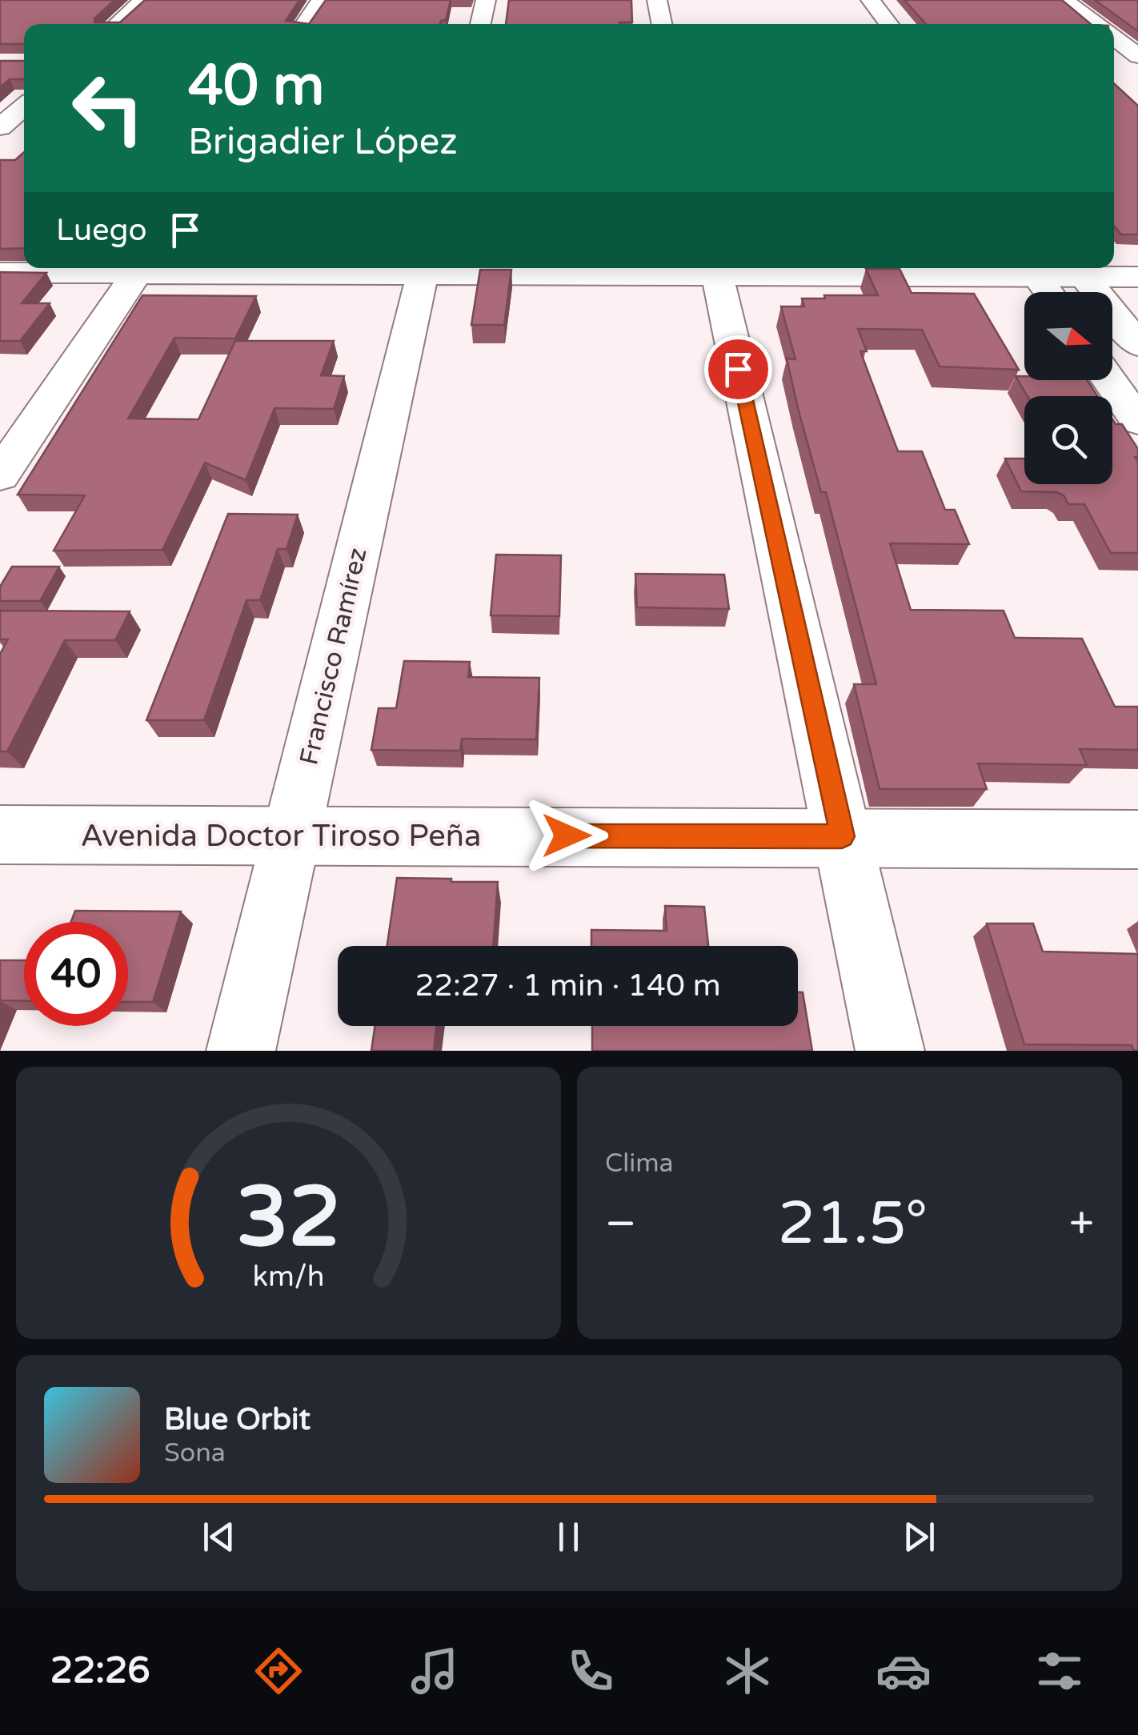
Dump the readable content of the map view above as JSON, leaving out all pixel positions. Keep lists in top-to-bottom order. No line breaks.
{"streets":{"street":["Francisco Ramírez","Avenida Doctor Tiroso Peña"]},"crossings":[["Francisco Ramírez","Avenida Doctor Tiroso Peña"]],"north":"right","page":{"turn":["40 m","Brigadier López"],"then":"Luego","limit":"40","trip":"22:27 · 1 min · 140 m","tile":"Clima","heat":["−","21.5°","+"],"song":["Blue Orbit","Sona"],"tabs":"22:26","gauge":["32","km/h"]}}
